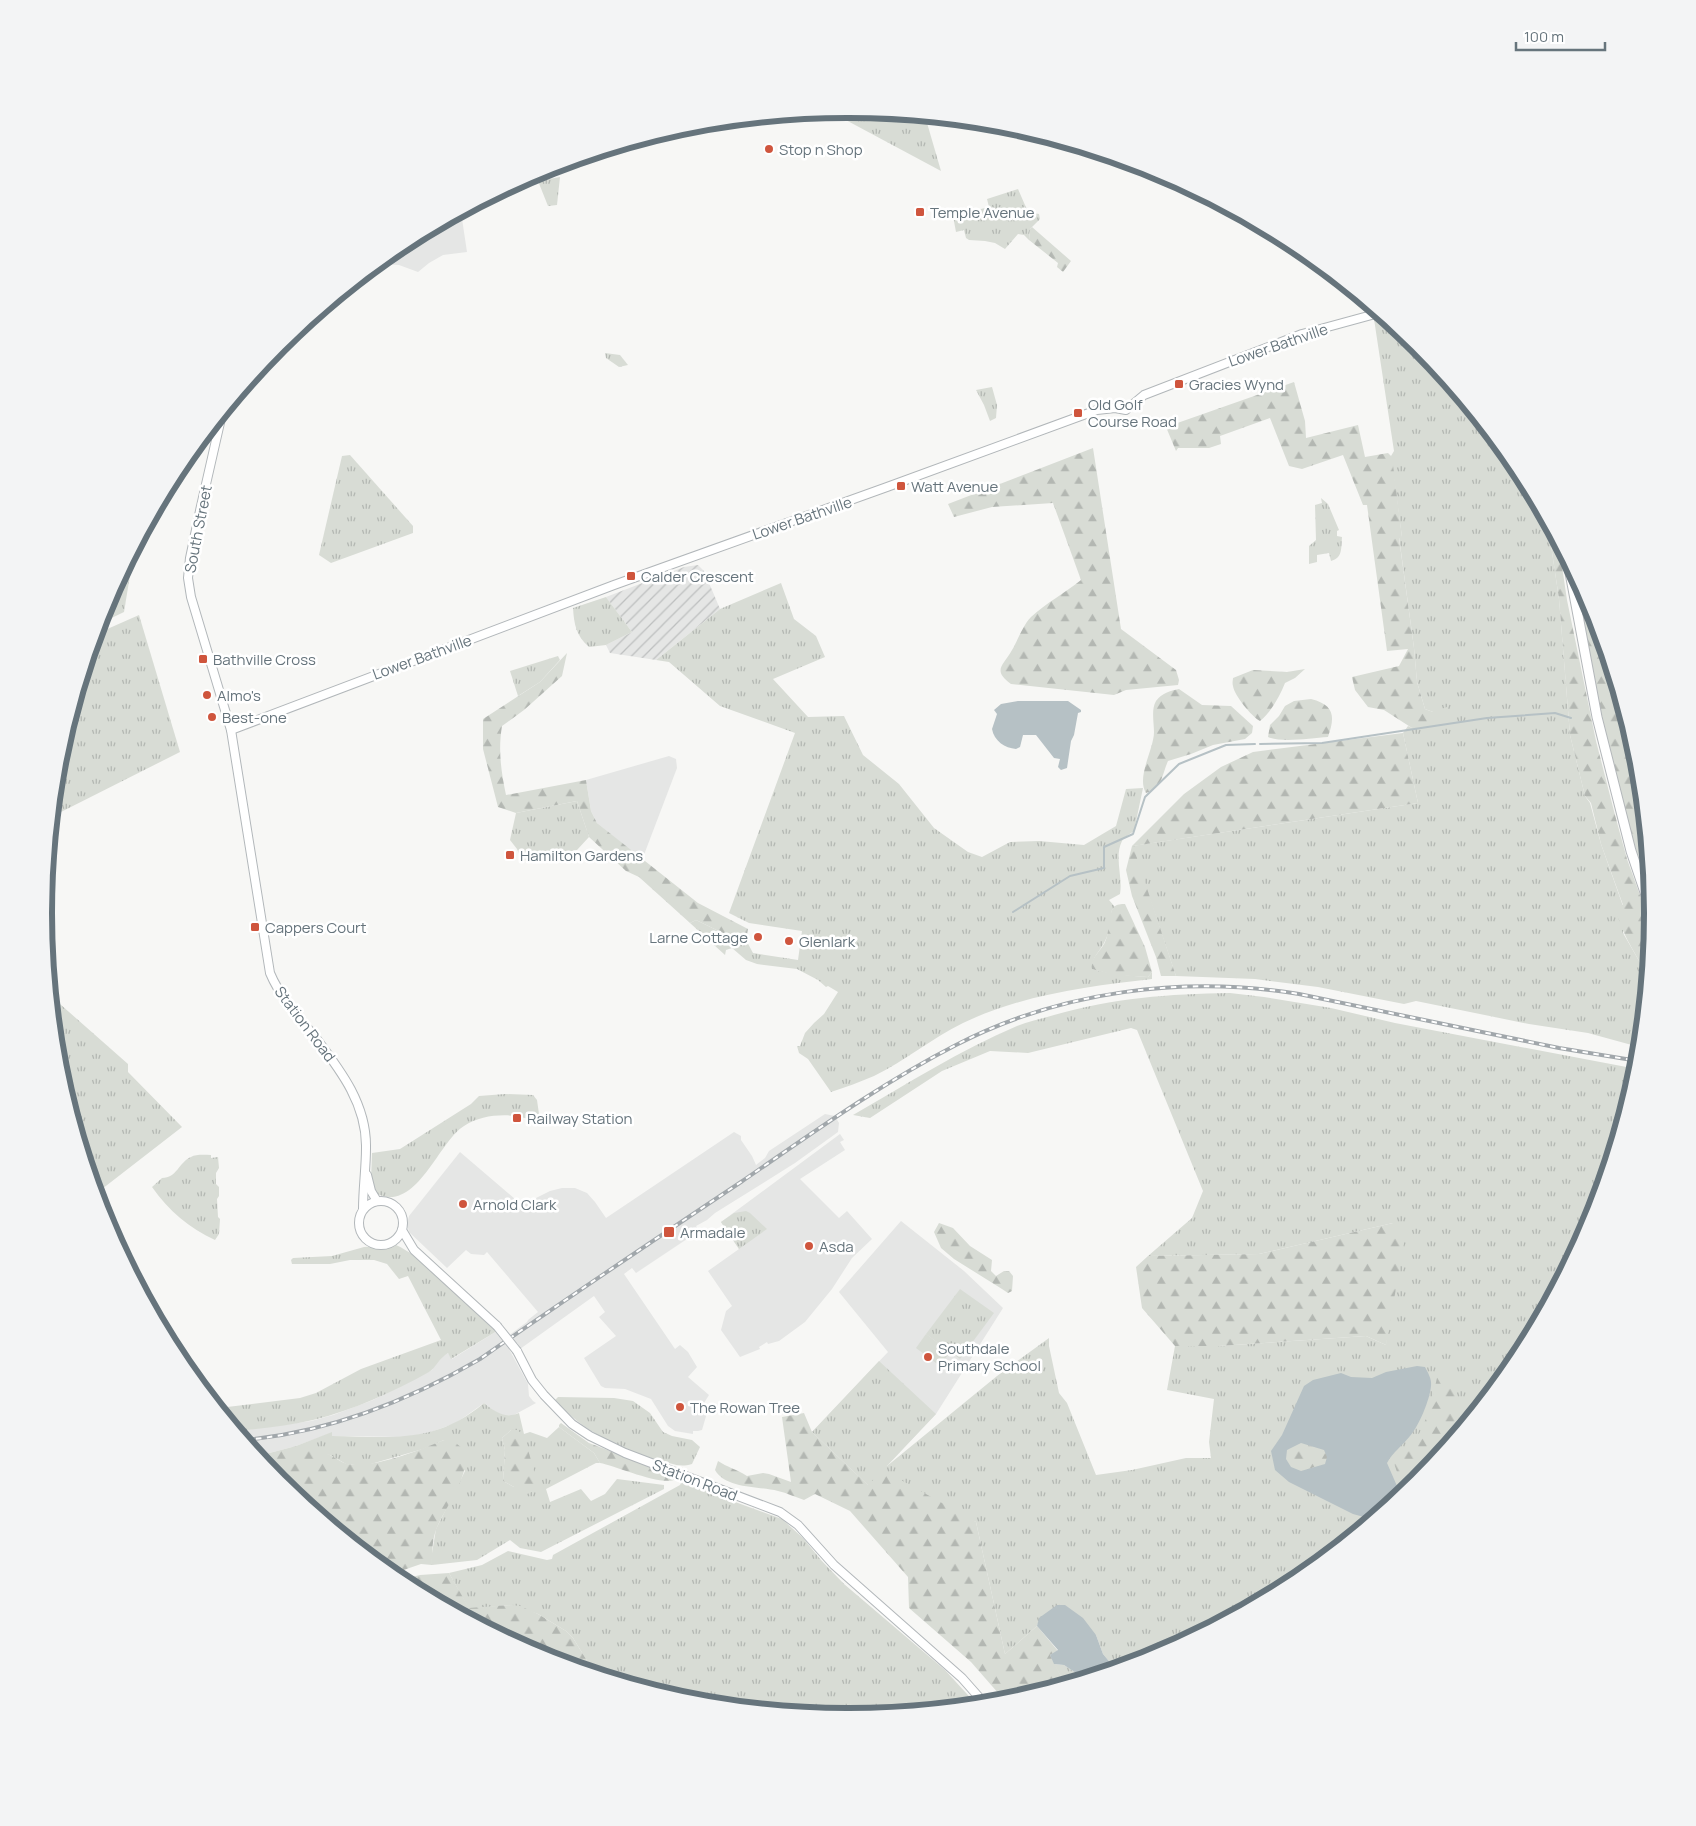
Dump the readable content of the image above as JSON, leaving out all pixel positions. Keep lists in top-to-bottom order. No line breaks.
{"streets":{"main road":["Lower Bathville","South Street","Station Road"]},"crossings":[["Lower Bathville","South Street"],["Lower Bathville","Station Road"],["South Street","Station Road"]],"places":{"other":["Stop n Shop","Almo's","Best-one","Larne Cottage","Glenlark","Arnold Clark","Asda","Southdale Primary School","The Rowan Tree"],"transit":["Temple Avenue","Gracies Wynd","Old Golf Course Road","Watt Avenue","Calder Crescent","Bathville Cross","Hamilton Gardens","Cappers Court","Railway Station","Armadale"]},"scale_bar":"100 m"}
